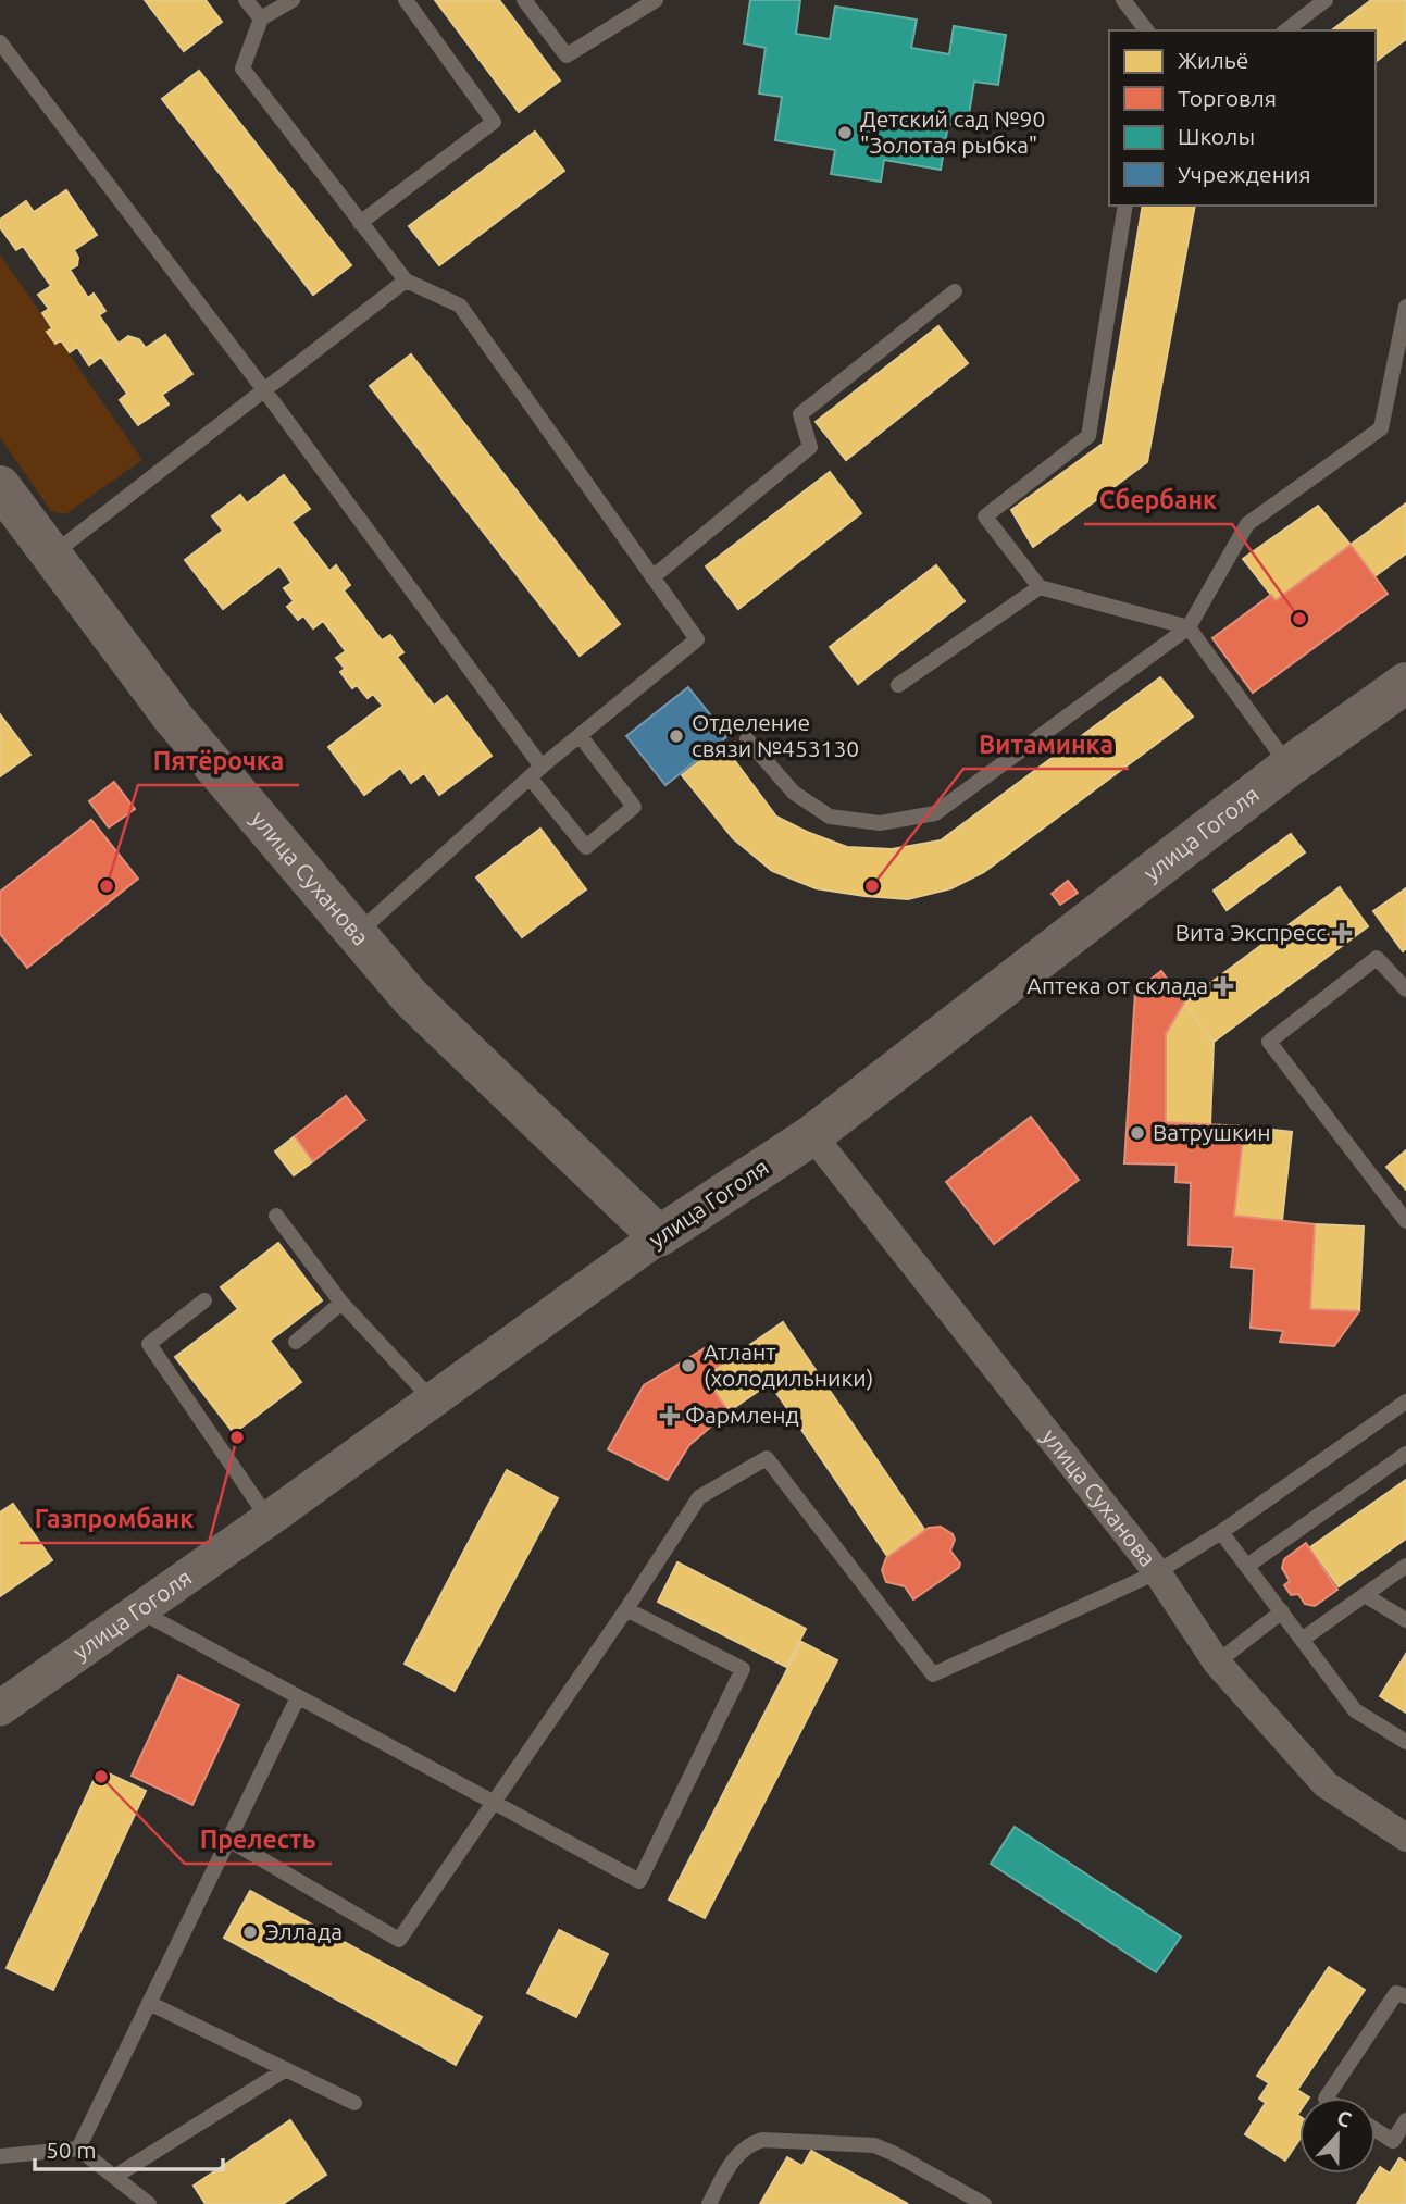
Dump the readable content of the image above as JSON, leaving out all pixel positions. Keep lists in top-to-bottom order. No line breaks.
{"streets":{"main road":["улица Гоголя","улица Суханова"]},"crossings":[["улица Гоголя","улица Суханова"]],"places":{"other":["Детский сад №90 \"Золотая рыбка\"","Сбербанк","Отделение связи №453130","Пятёрочка","Витаминка","Ватрушкин","Атлант (холодильники)","Газпромбанк","Прелесть","Эллада"],"health":["Вита Экспресс","Аптека от склада","Фармленд"]},"legend":["Жильё","Торговля","Школы","Учреждения"],"scale_bar":"50 m","north":"top"}
